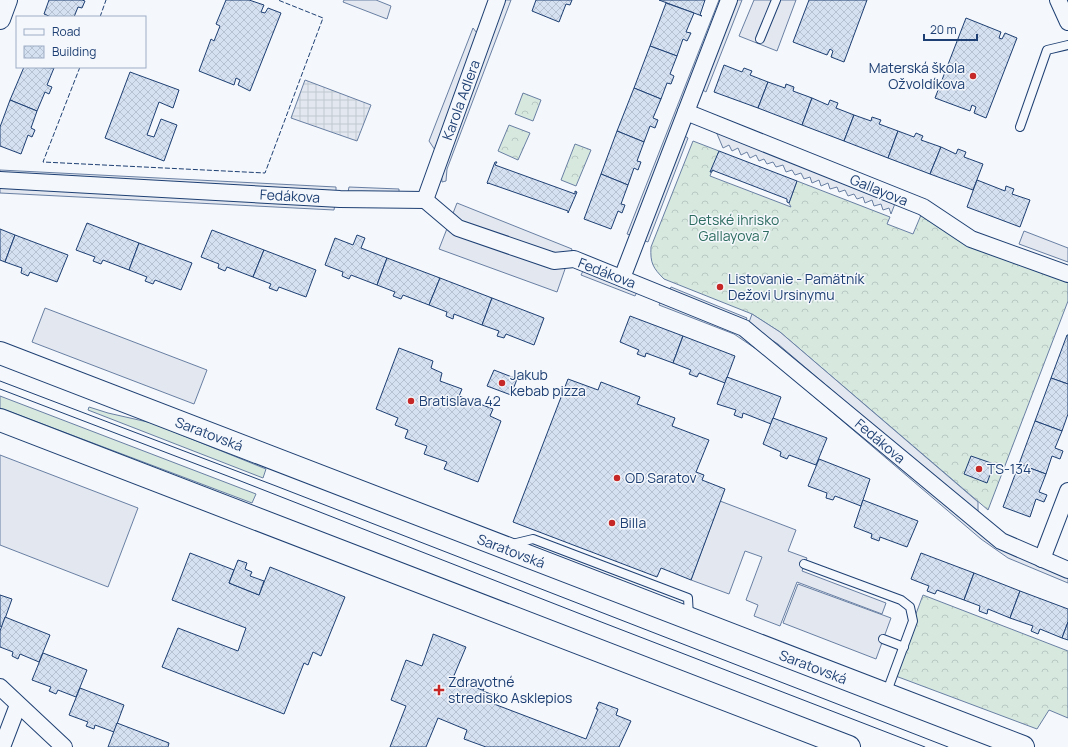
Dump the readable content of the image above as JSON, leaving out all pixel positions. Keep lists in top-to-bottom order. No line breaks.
{"streets":{"main road":["Saratovská"],"street":["Karola Adlera","Gallayova","Fedákova"]},"crossings":[["Karola Adlera","Fedákova"]],"parks":["Detské ihrisko Gallayova 7"],"places":{"other":["Materská škola Ožvoldíkova","Listovanie - Pamätník Dežovi Ursinymu","Jakub kebab pizza","Bratislava 42","TS-134","OD Saratov","Billa"],"health":["Zdravotné stredisko Asklepios"]},"legend":["Road","Building"],"scale_bar":"20 m"}
